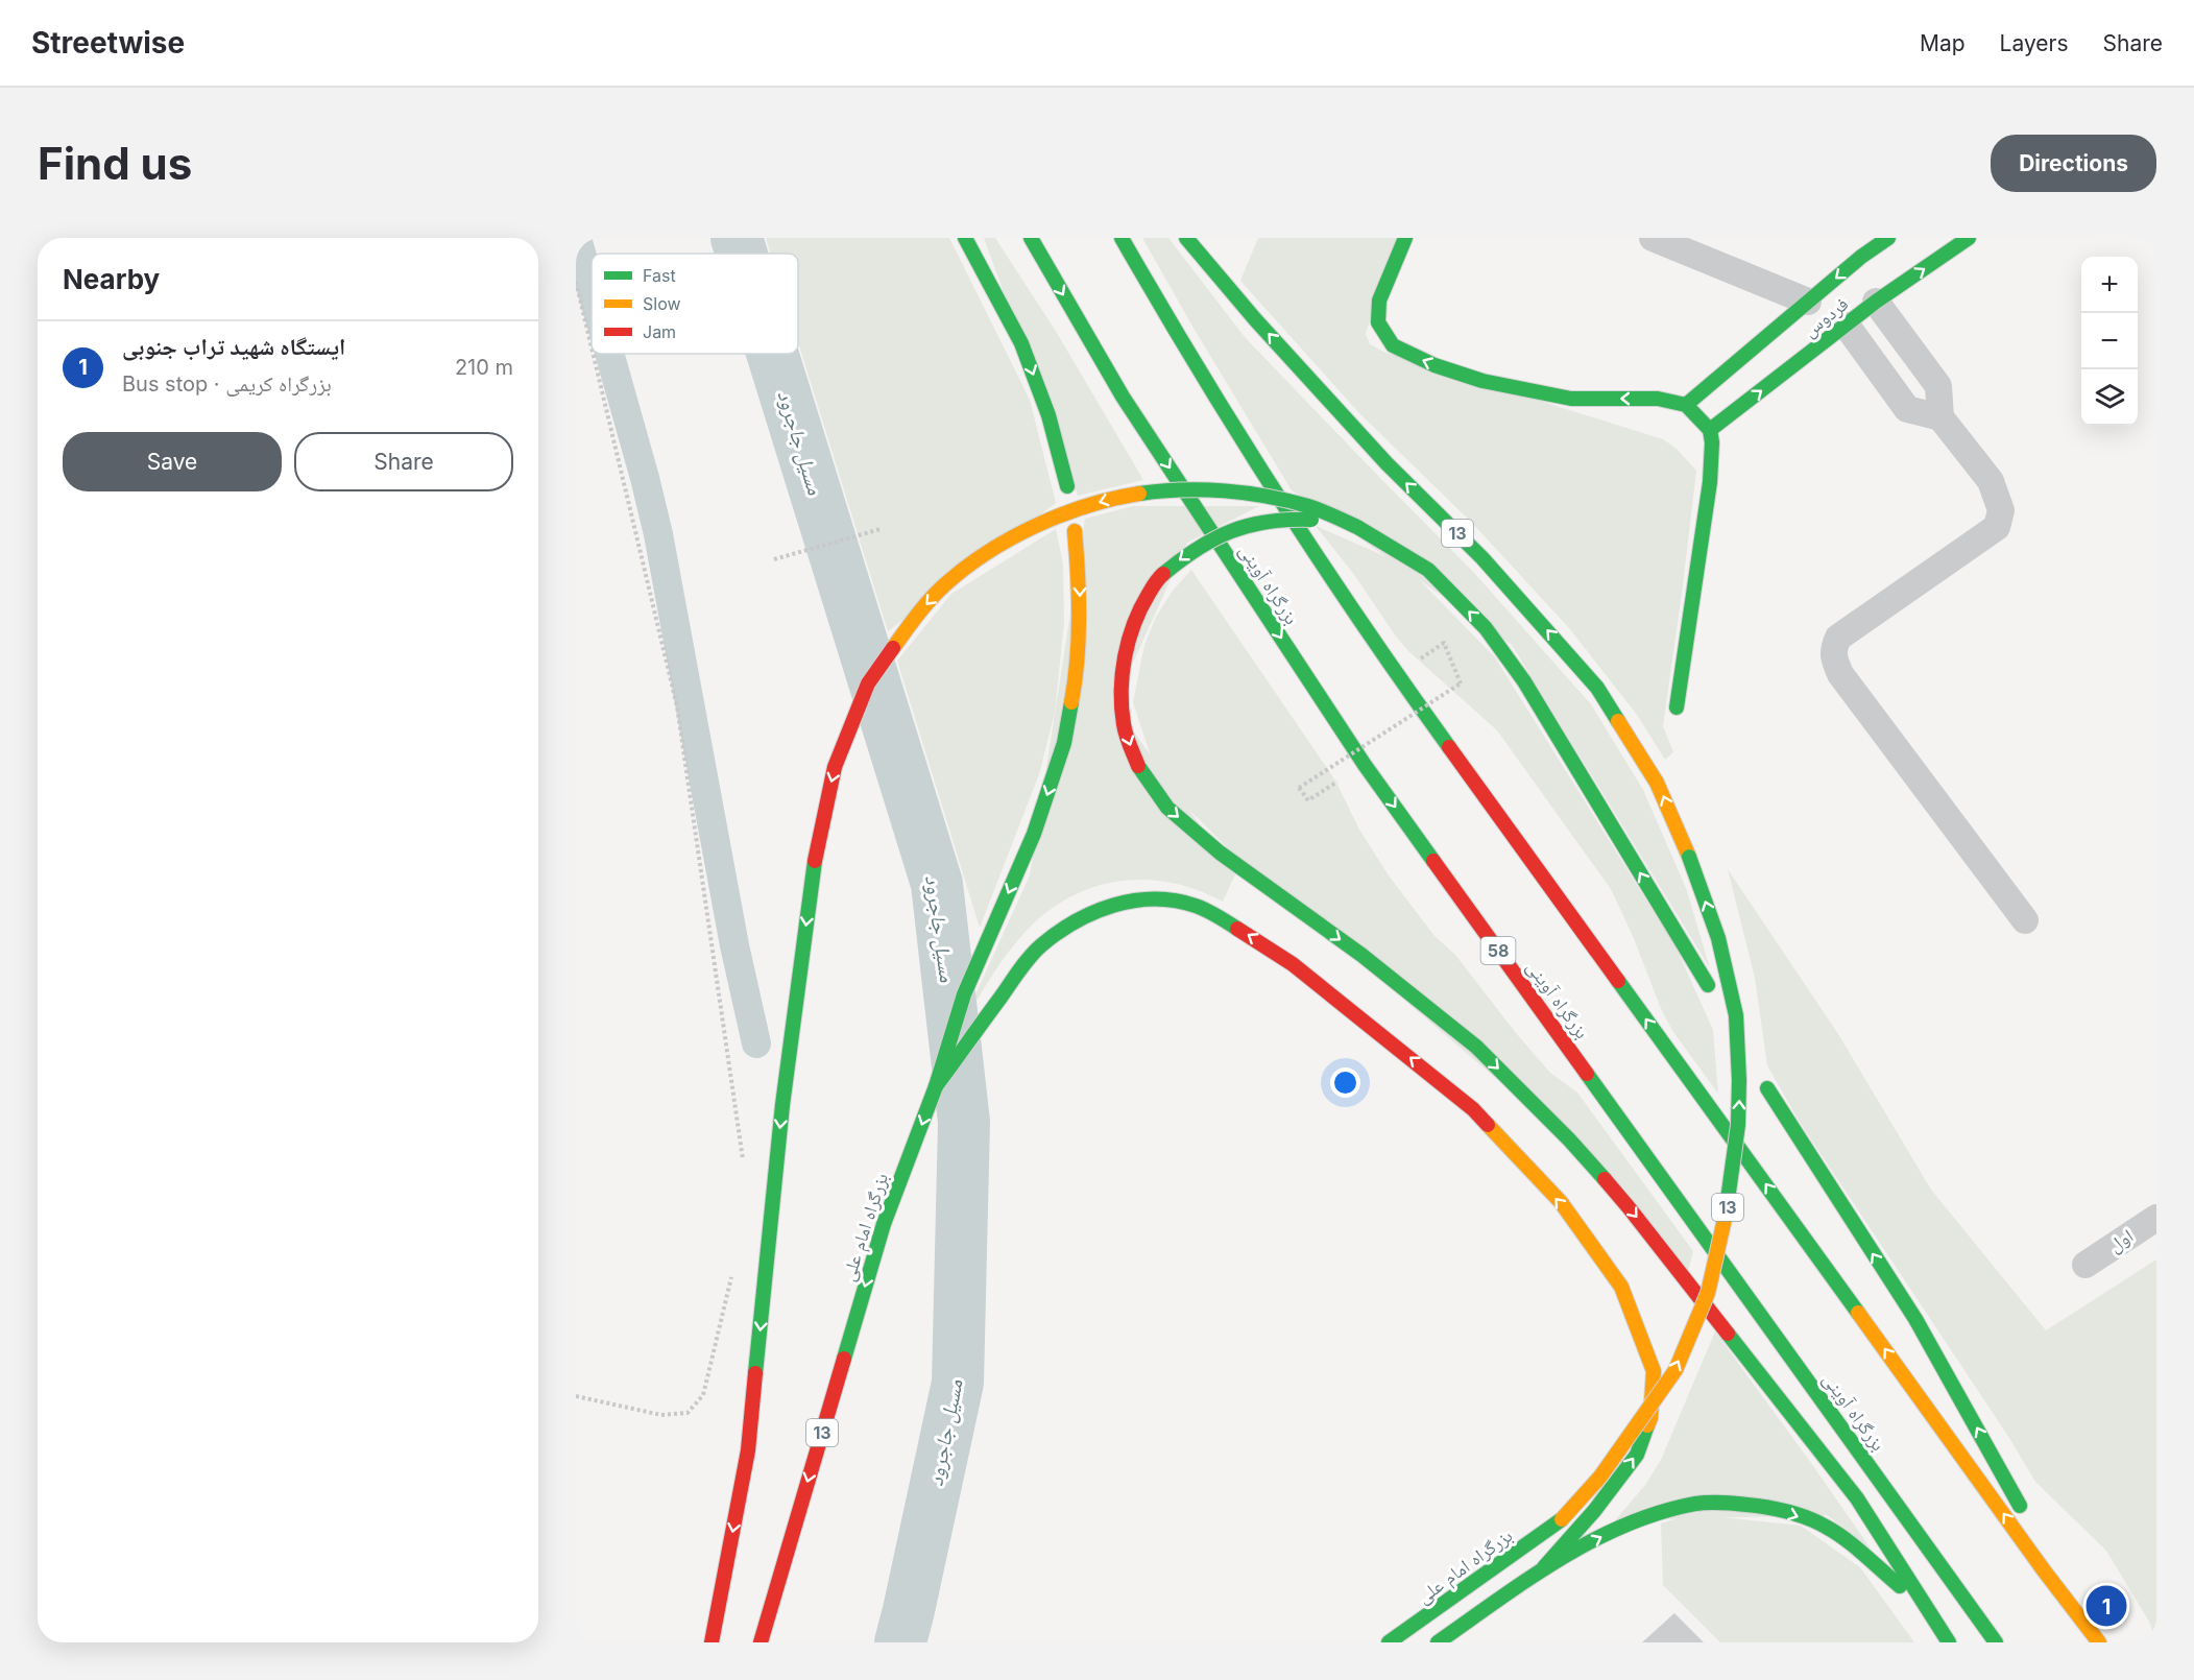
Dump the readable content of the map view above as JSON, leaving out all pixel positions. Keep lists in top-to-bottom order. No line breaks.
{"streets":{"main road":["فردوس","13","بزرگراه آوینی","58","بزرگراه امام علی"],"street":["اول"]},"water":["مسیل جاجرود"],"legend":["Fast","Slow","Jam"],"page":{"header":"Streetwise","nav":["Map","Layers","Share"],"buttons":["Directions",["Save","Share"]],"title":"Find us","heading":"Nearby","map_buttons":["+","−"],"list":[{"mark":"1","name":"ایستگاه شهید تراب جنوبی","note":"Bus stop · بزرگراه کریمی","value":"210 m"}],"pins":"1"}}
